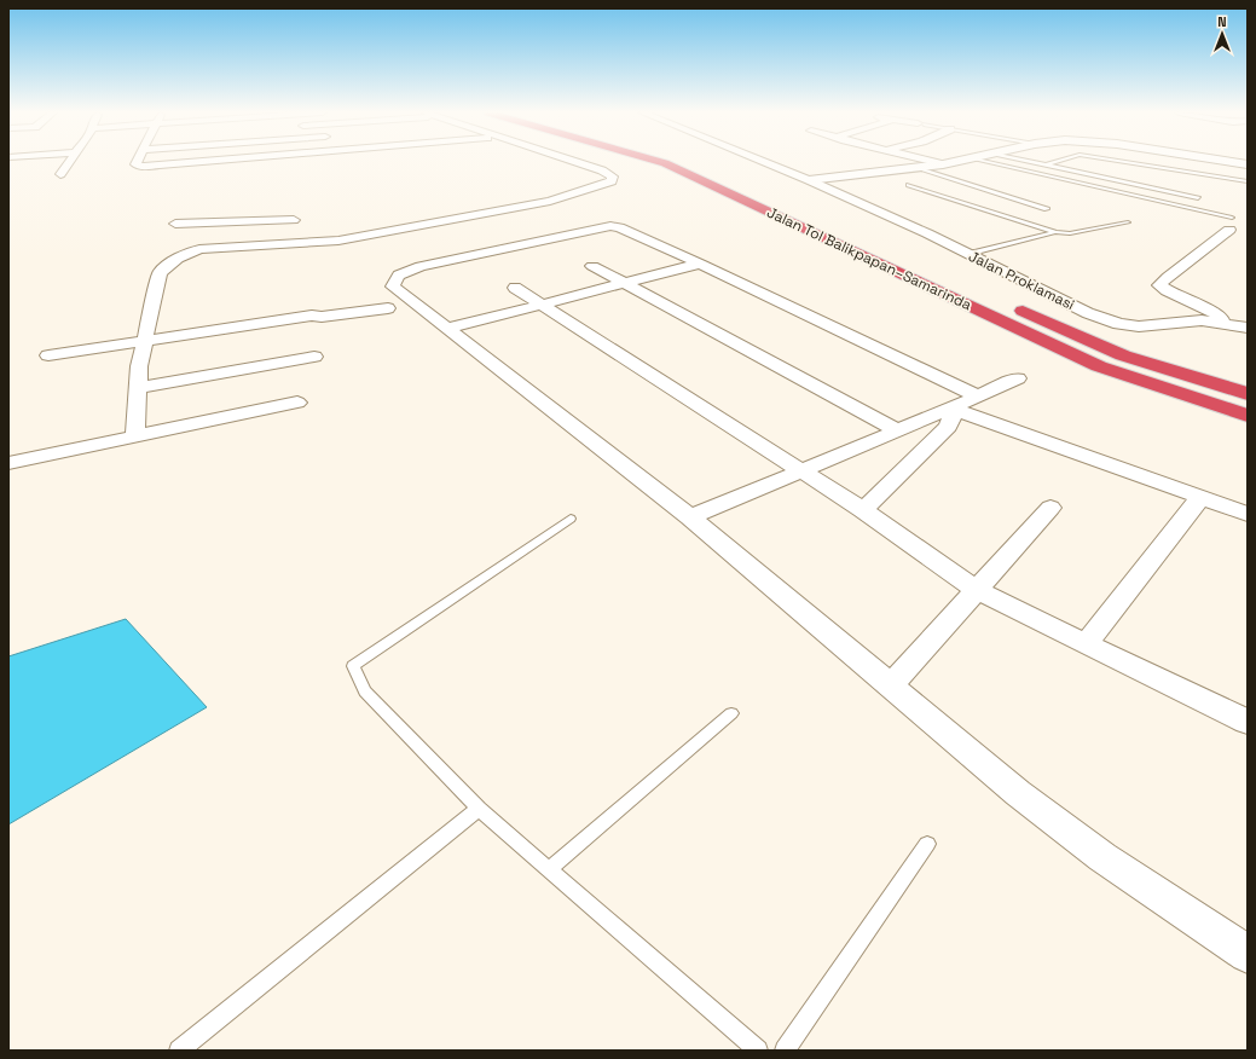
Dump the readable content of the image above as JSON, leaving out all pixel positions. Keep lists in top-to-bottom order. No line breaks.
{"streets":{"highway":["Jalan Tol Balikpapan–Samarinda"],"street":["Jalan Proklamasi"]},"north":"top"}
